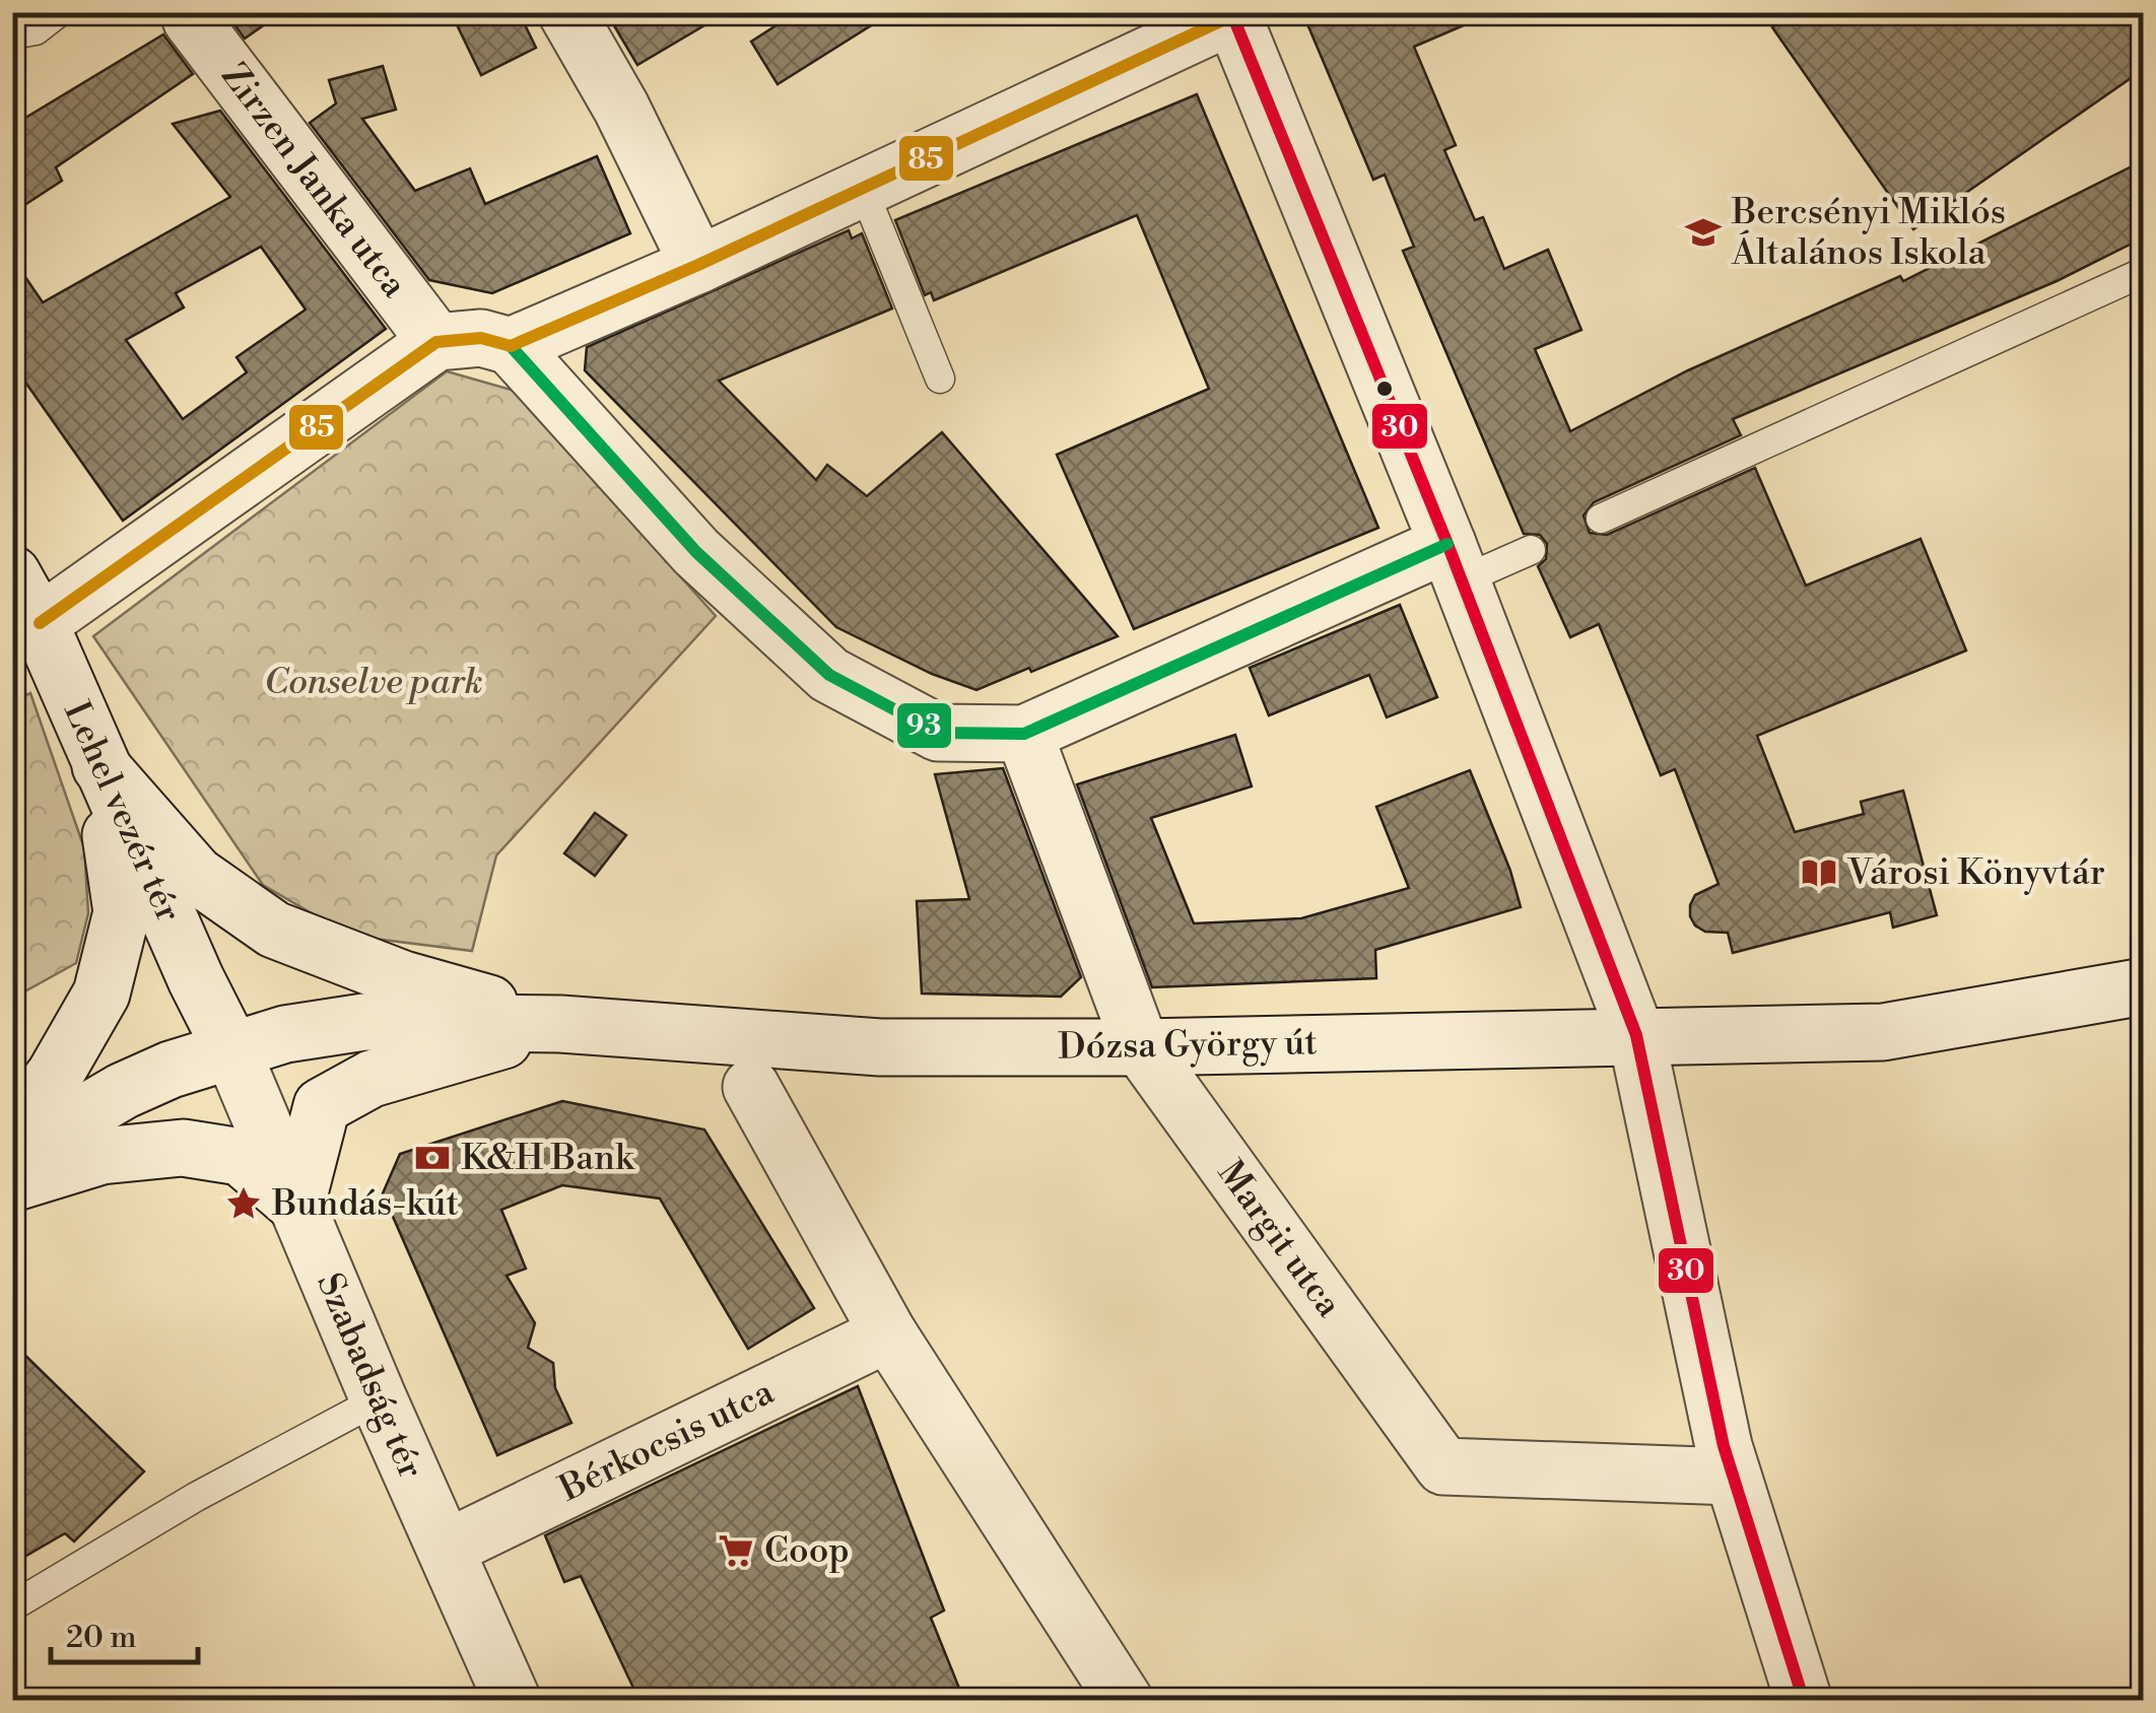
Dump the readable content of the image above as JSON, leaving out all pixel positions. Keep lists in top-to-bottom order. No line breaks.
{"streets":{"street":["Zirzen Janka utca","Lehel vezér tér","Dózsa György út","Margit utca","Szabadság tér","Bérkocsis utca"]},"crossings":[["Lehel vezér tér","Dózsa György út"],["Lehel vezér tér","Szabadság tér"],["Dózsa György út","Margit utca"],["Dózsa György út","Szabadság tér"],["Szabadság tér","Bérkocsis utca"]],"parks":["Conselve park"],"places":{"school or university":["Bercsényi Miklós Általános Iskola"],"library":["Városi Könyvtár"],"bank":["K&H Bank"],"place":["Bundás-kút"],"supermarket":["Coop"]},"lines":["transit line 30","transit line 85","transit line 93"],"scale_bar":"20 m"}
